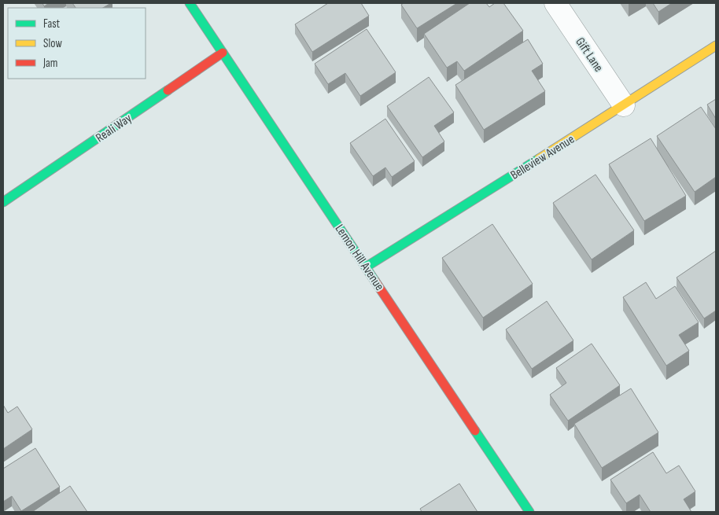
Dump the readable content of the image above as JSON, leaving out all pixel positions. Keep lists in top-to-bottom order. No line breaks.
{"streets":{"street":["Gift Lane","Reali Way","Belleview Avenue","Lemon Hill Avenue"]},"crossings":[["Gift Lane","Belleview Avenue"],["Reali Way","Lemon Hill Avenue"],["Belleview Avenue","Lemon Hill Avenue"]],"legend":["Fast","Slow","Jam"]}
